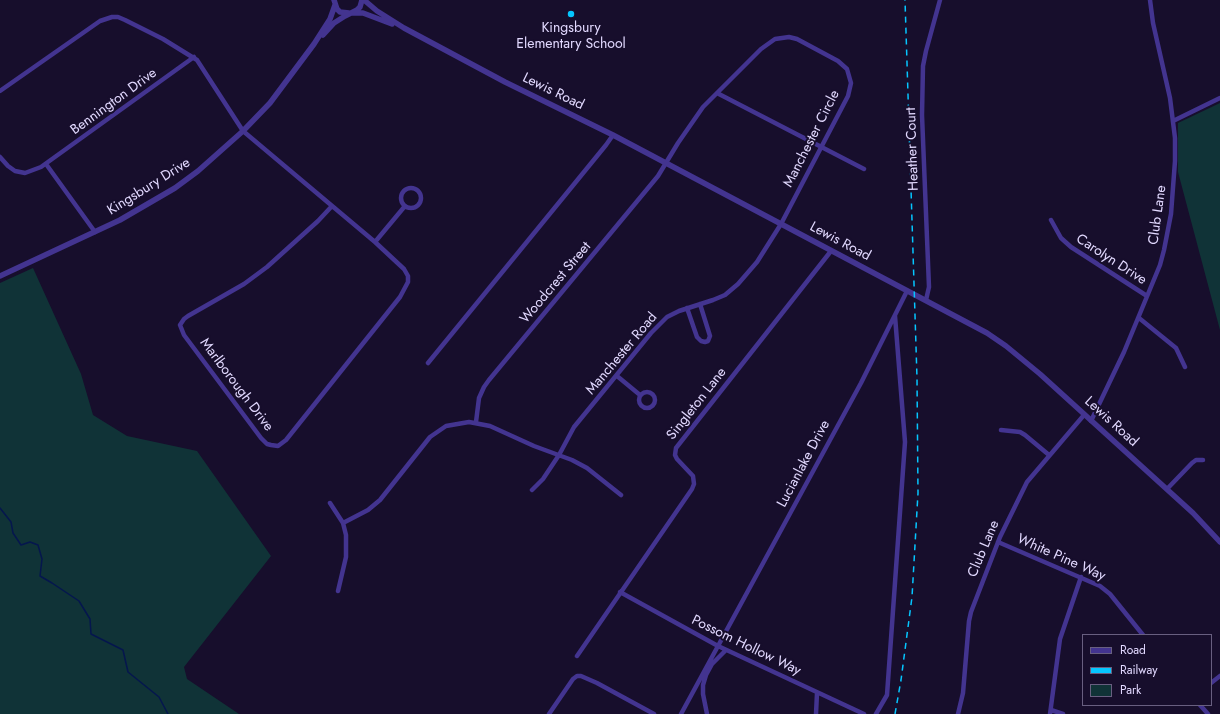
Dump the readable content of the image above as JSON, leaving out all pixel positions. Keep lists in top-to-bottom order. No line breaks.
{"streets":{"street":["Lewis Road","Bennington Drive","Manchester Circle","Heather Court","Kingsbury Drive","Club Lane","Carolyn Drive","Woodcrest Street","Manchester Road","Marlborough Drive","Singleton Lane","Lucianlake Drive","White Pine Way","Possom Hollow Way"]},"crossings":[["Lewis Road","Manchester Circle"],["Lewis Road","Heather Court"],["Lewis Road","Kingsbury Drive"],["Lewis Road","Club Lane"],["Lewis Road","Woodcrest Street"],["Lewis Road","Manchester Road"],["Lewis Road","Singleton Lane"],["Lewis Road","Lucianlake Drive"],["Bennington Drive","Marlborough Drive"],["Manchester Circle","Woodcrest Street"],["Manchester Circle","Manchester Road"],["Kingsbury Drive","Marlborough Drive"],["Club Lane","Carolyn Drive"],["Club Lane","White Pine Way"],["Singleton Lane","Possom Hollow Way"],["Lucianlake Drive","Possom Hollow Way"]],"places":["Kingsbury Elementary School"],"legend":["Road","Railway","Park"]}
